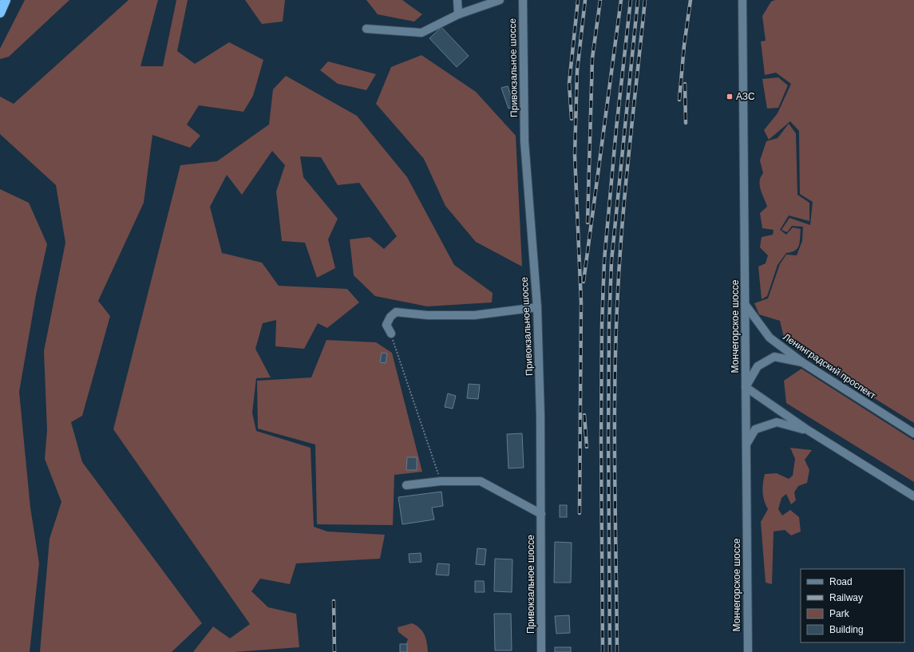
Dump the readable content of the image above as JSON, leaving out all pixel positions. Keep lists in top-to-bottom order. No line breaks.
{"streets":{"street":["Привокзальное шоссе","Мончегорское шоссе","Ленинградский проспект"]},"crossings":[["Мончегорское шоссе","Ленинградский проспект"]],"places":{"transit":["АЗС"]},"legend":["Road","Railway","Park","Building"]}
